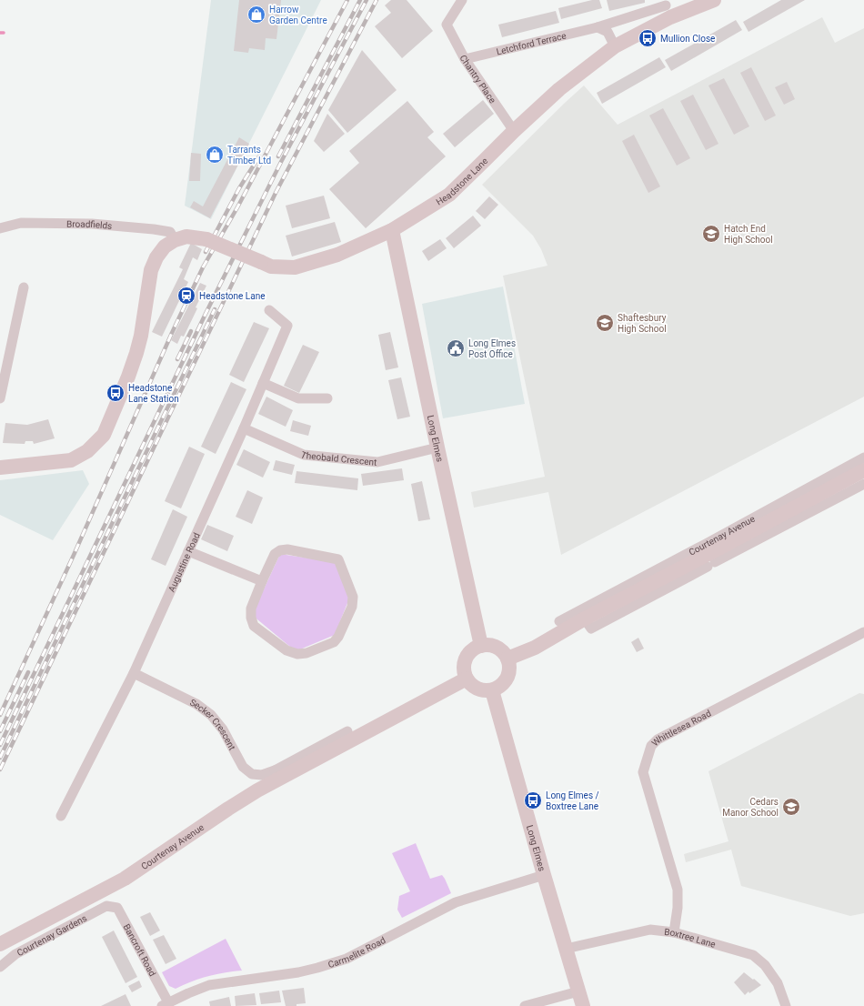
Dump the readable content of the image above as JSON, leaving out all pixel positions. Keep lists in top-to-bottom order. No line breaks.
{"streets":{"street":["Letchford Terrace","Chantry Place","Headstone Lane","Broadfields","Long Elmes","Theobald Crescent","Courtenay Avenue","Augustine Road","Secker Crescent","Whittlesea Road","Courtenay Gardens","Boxtree Lane","Bancroft Road","Carmelite Road"]},"crossings":[["Letchford Terrace","Chantry Place"],["Letchford Terrace","Headstone Lane"],["Chantry Place","Headstone Lane"],["Headstone Lane","Broadfields"],["Headstone Lane","Long Elmes"],["Long Elmes","Theobald Crescent"],["Long Elmes","Courtenay Avenue"],["Long Elmes","Boxtree Lane"],["Long Elmes","Carmelite Road"],["Theobald Crescent","Augustine Road"],["Courtenay Avenue","Secker Crescent"],["Augustine Road","Secker Crescent"],["Whittlesea Road","Boxtree Lane"],["Courtenay Gardens","Bancroft Road"],["Bancroft Road","Carmelite Road"]],"places":{"shop":["Harrow Garden Centre","Tarrants Timber Ltd"],"bus stop":["Mullion Close","Headstone Lane Station","Long Elmes / Boxtree Lane"],"school or university":["Hatch End High School","Shaftesbury High School","Cedars Manor School"],"station":["Headstone Lane"],"public building":["Long Elmes Post Office"]}}
